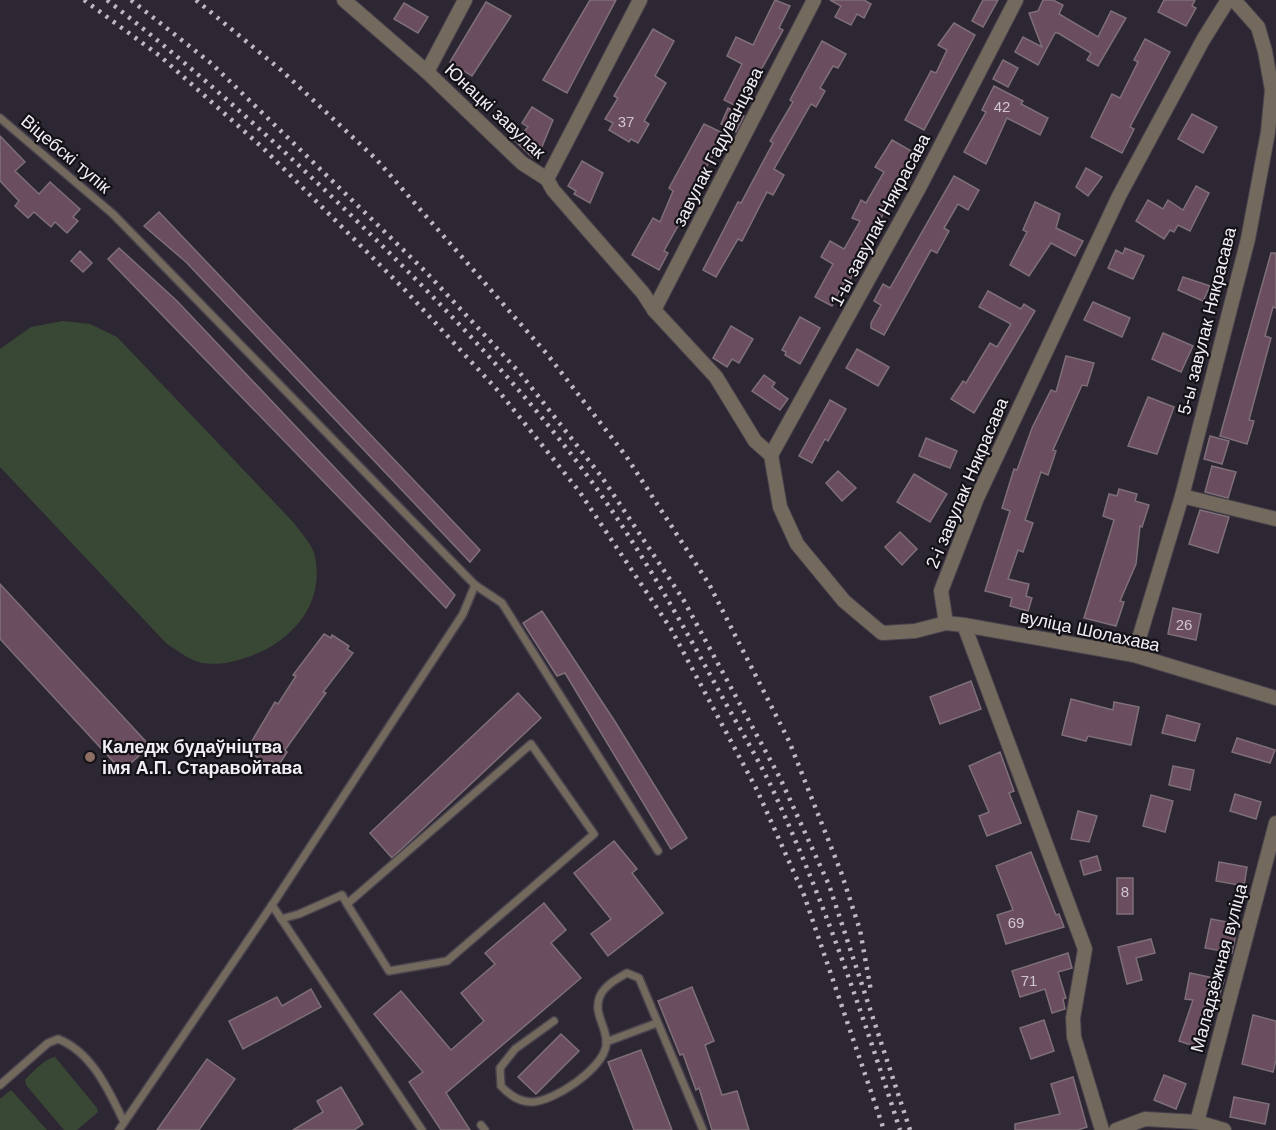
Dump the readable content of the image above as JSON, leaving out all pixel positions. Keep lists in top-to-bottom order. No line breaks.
{"streets":{"street":["Юнацкі завулак","завулак Гадуванцэва","1-ы завулак Някрасава","5-ы завулак Някрасава","2-і завулак Някрасава","вуліца Шолахава","Маладзёжная вуліца"],"lane":["Віцебскі тупік"]},"crossings":[["Юнацкі завулак","завулак Гадуванцэва"],["Юнацкі завулак","1-ы завулак Някрасава"],["5-ы завулак Някрасава","вуліца Шолахава"]],"places":["Каледж будаўніцтва імя А.П. Старавойтава"],"house_numbers":["42","37","26","8","69","71"]}
